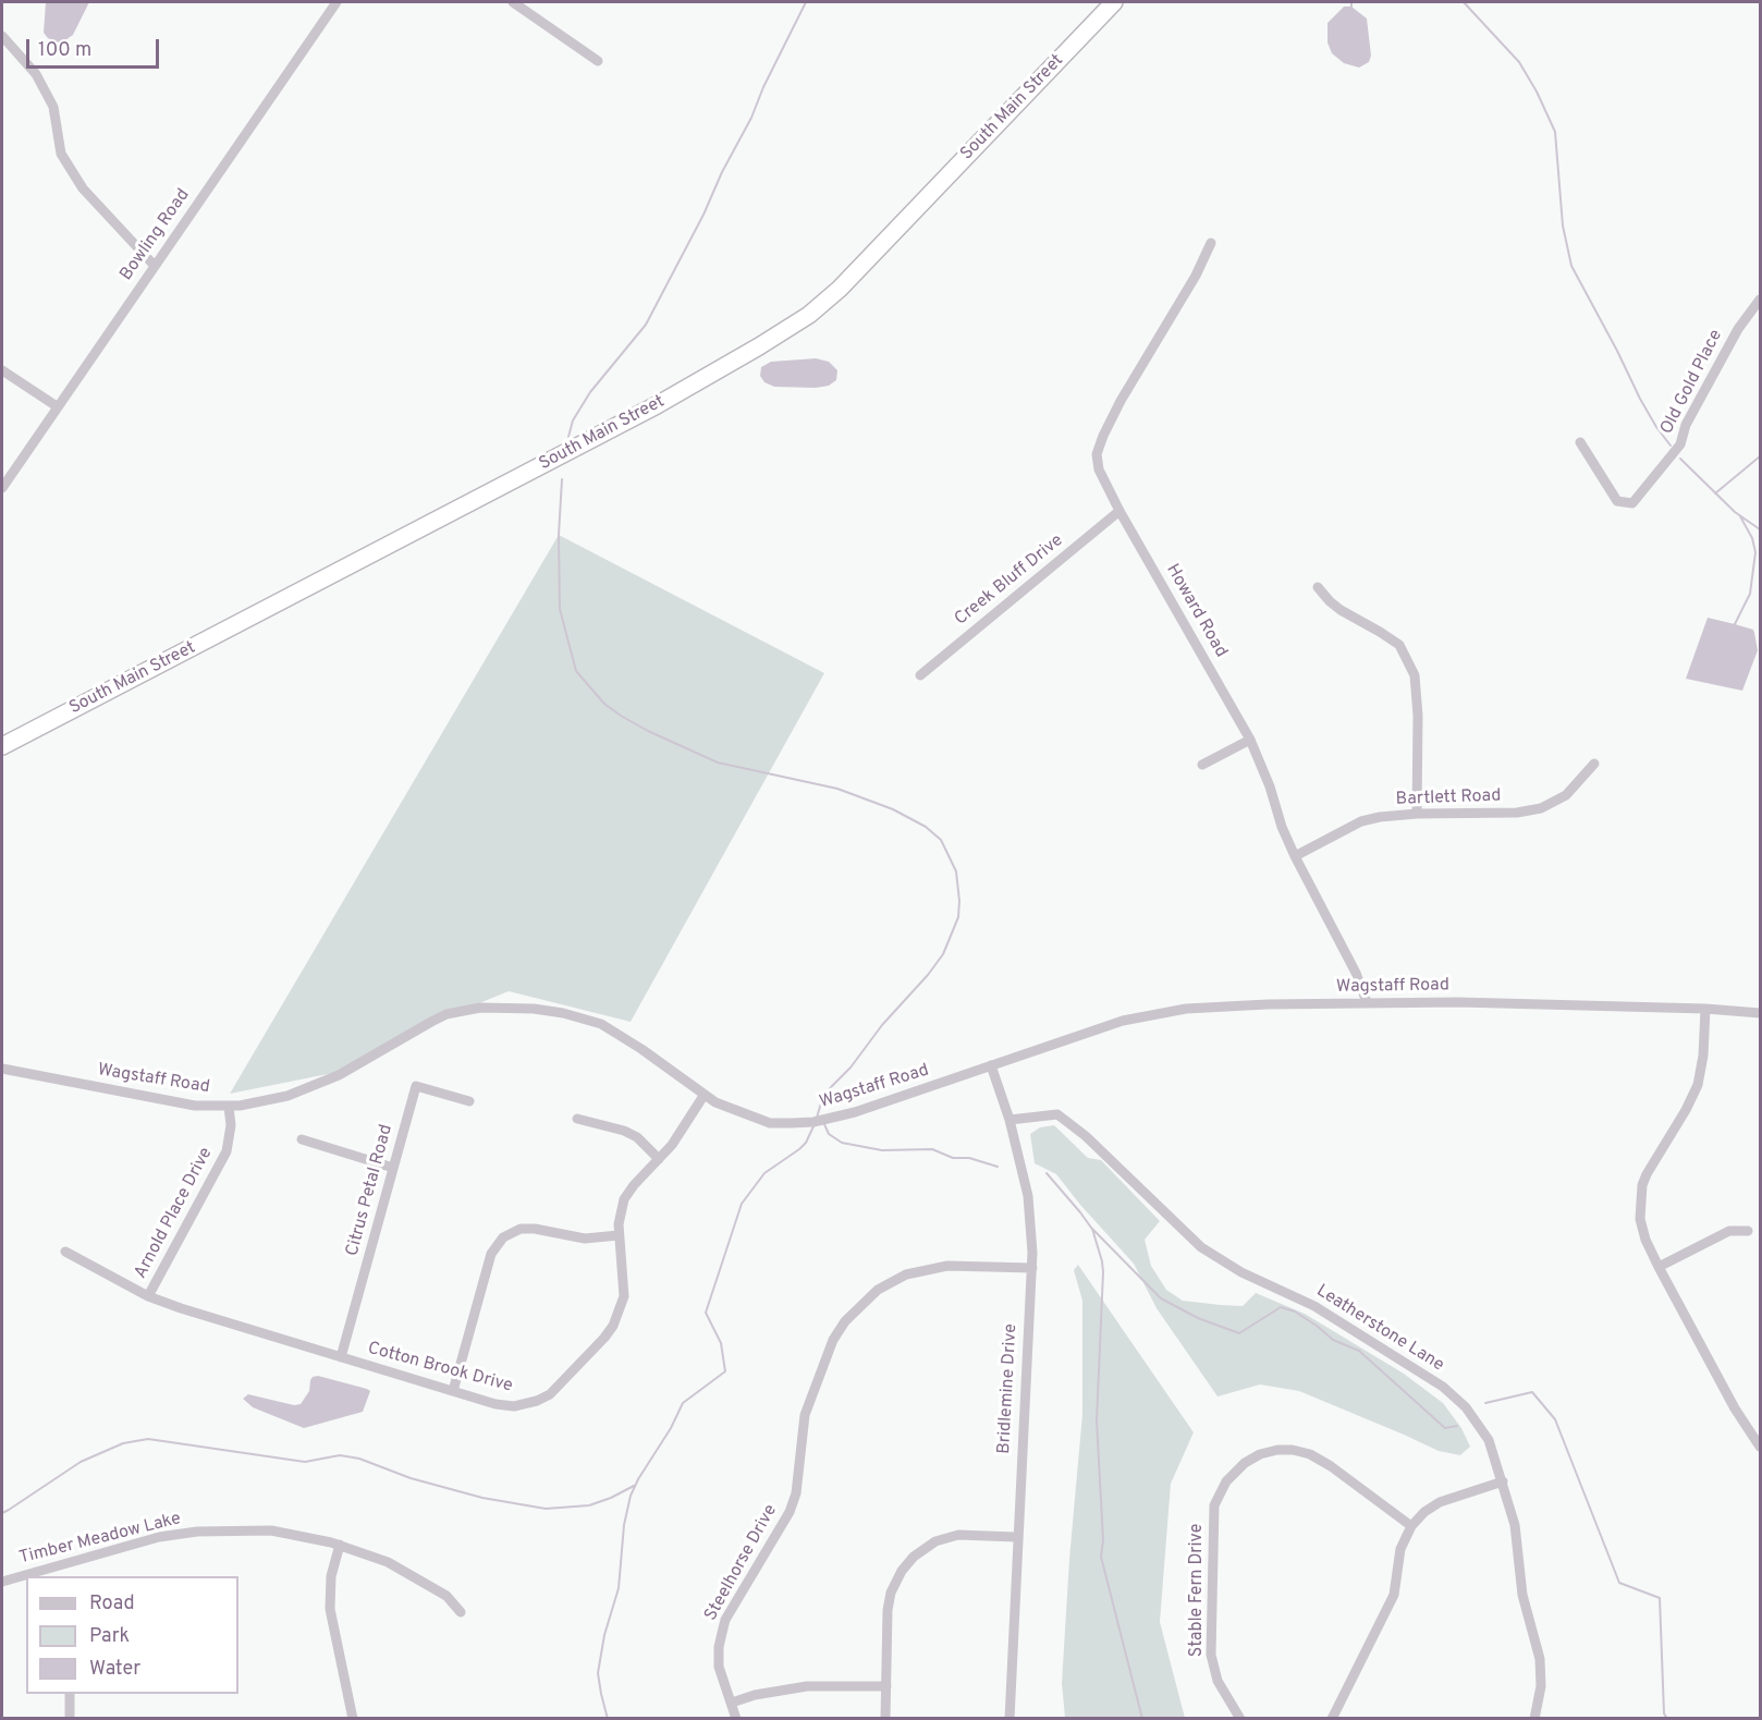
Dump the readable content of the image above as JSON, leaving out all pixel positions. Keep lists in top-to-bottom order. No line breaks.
{"streets":{"highway":["South Main Street"],"street":["Bowling Road","Old Gold Place","Creek Bluff Drive","Howard Road","Bartlett Road","Wagstaff Road","Citrus Petal Road","Arnold Place Drive","Leatherstone Lane","Cotton Brook Drive","Bridlemine Drive","Timber Meadow Lake","Steelhorse Drive","Stable Fern Drive"]},"crossings":[["Creek Bluff Drive","Howard Road"],["Howard Road","Bartlett Road"],["Howard Road","Wagstaff Road"],["Wagstaff Road","Arnold Place Drive"],["Wagstaff Road","Cotton Brook Drive"],["Wagstaff Road","Bridlemine Drive"],["Citrus Petal Road","Cotton Brook Drive"],["Arnold Place Drive","Cotton Brook Drive"],["Leatherstone Lane","Bridlemine Drive"],["Bridlemine Drive","Steelhorse Drive"]],"legend":["Road","Park","Water"],"scale_bar":"100 m"}
